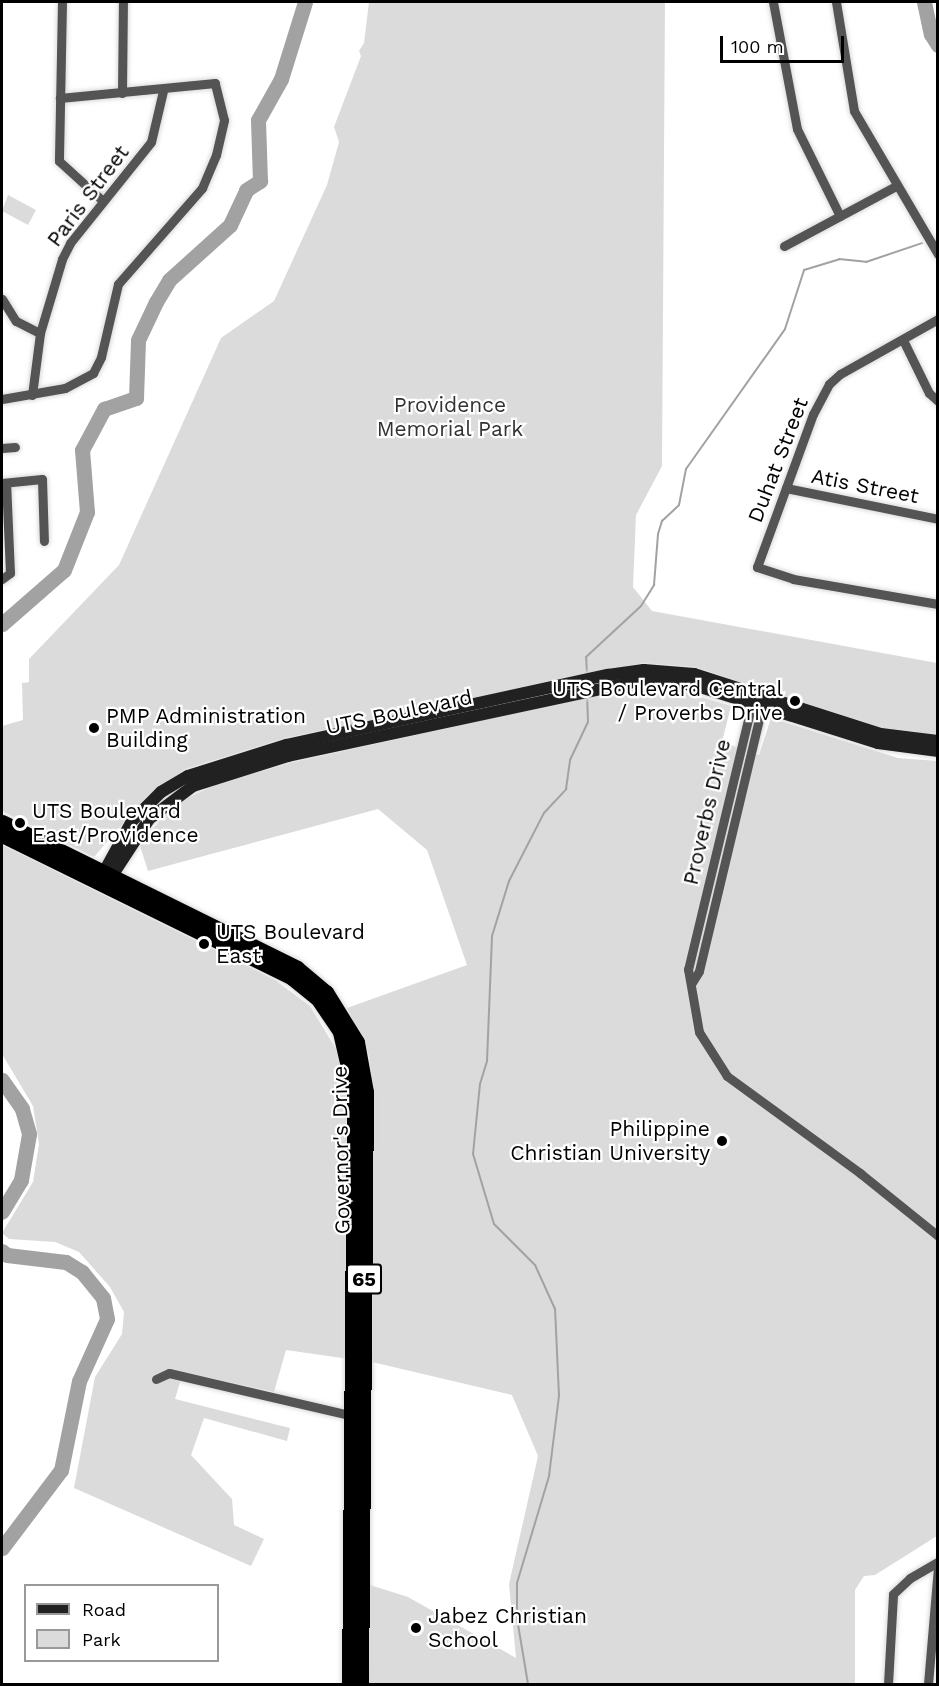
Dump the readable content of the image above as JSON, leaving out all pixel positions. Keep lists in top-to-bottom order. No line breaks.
{"streets":{"highway":["Governor's Drive","65"],"main road":["UTS Boulevard"],"street":["Paris Street","Duhat Street","Atis Street","Proverbs Drive"]},"crossings":[["Duhat Street","Atis Street"],["UTS Boulevard","Proverbs Drive"],["UTS Boulevard","Governor's Drive"]],"parks":["Providence Memorial Park"],"places":["UTS Boulevard Central / Proverbs Drive","PMP Administration Building","UTS Boulevard East/Providence","UTS Boulevard East","Philippine Christian University","Jabez Christian School"],"legend":["Road","Park"],"scale_bar":"100 m"}
